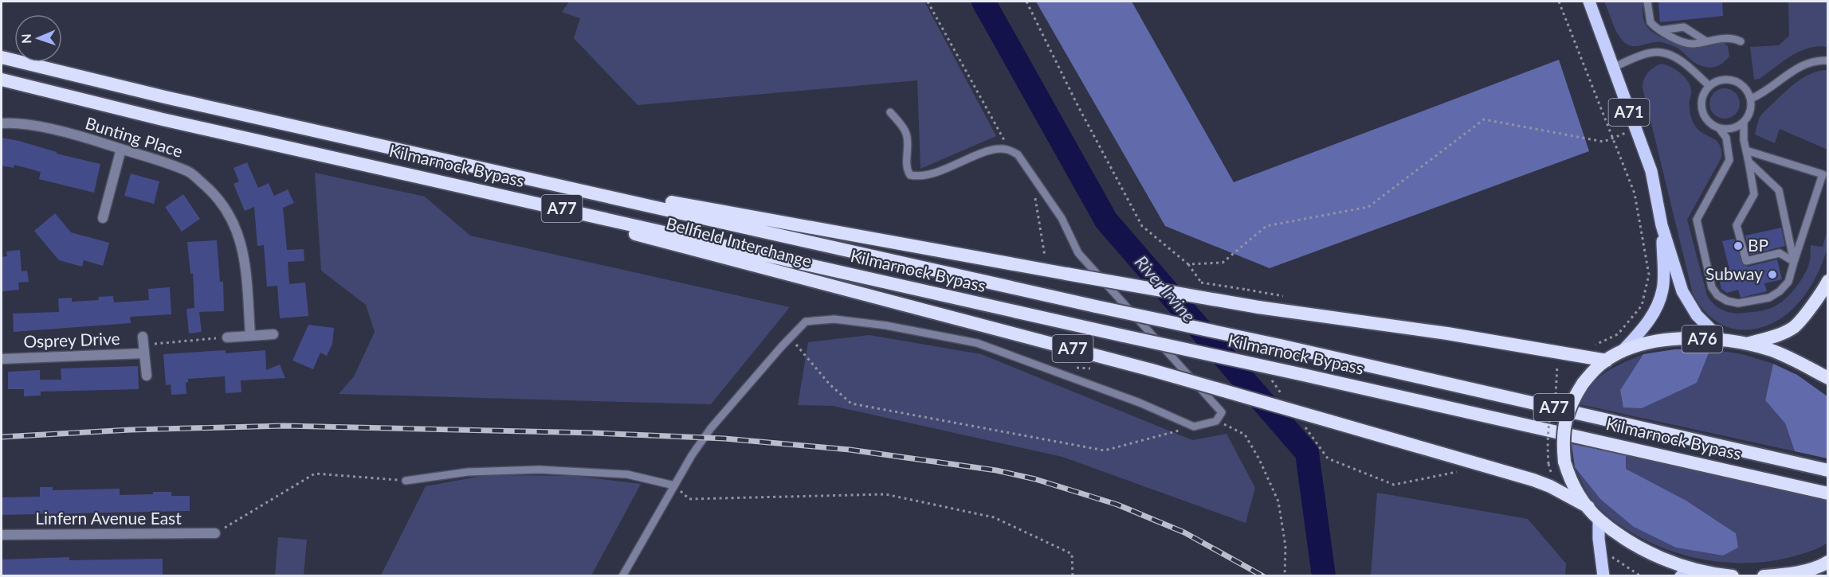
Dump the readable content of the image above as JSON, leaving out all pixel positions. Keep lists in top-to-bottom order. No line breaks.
{"streets":{"highway":["Kilmarnock Bypass","A77","Bellfield Interchange","A76"],"main road":["A71"],"street":["Bunting Place","Osprey Drive","Linfern Avenue East"]},"crossings":[["A71","A76"],["Kilmarnock Bypass","A77"],["Kilmarnock Bypass","Bellfield Interchange"],["A77","A76"],["Bellfield Interchange","A76"]],"water":["River Irvine"],"places":["BP","Subway"],"north":"left"}
